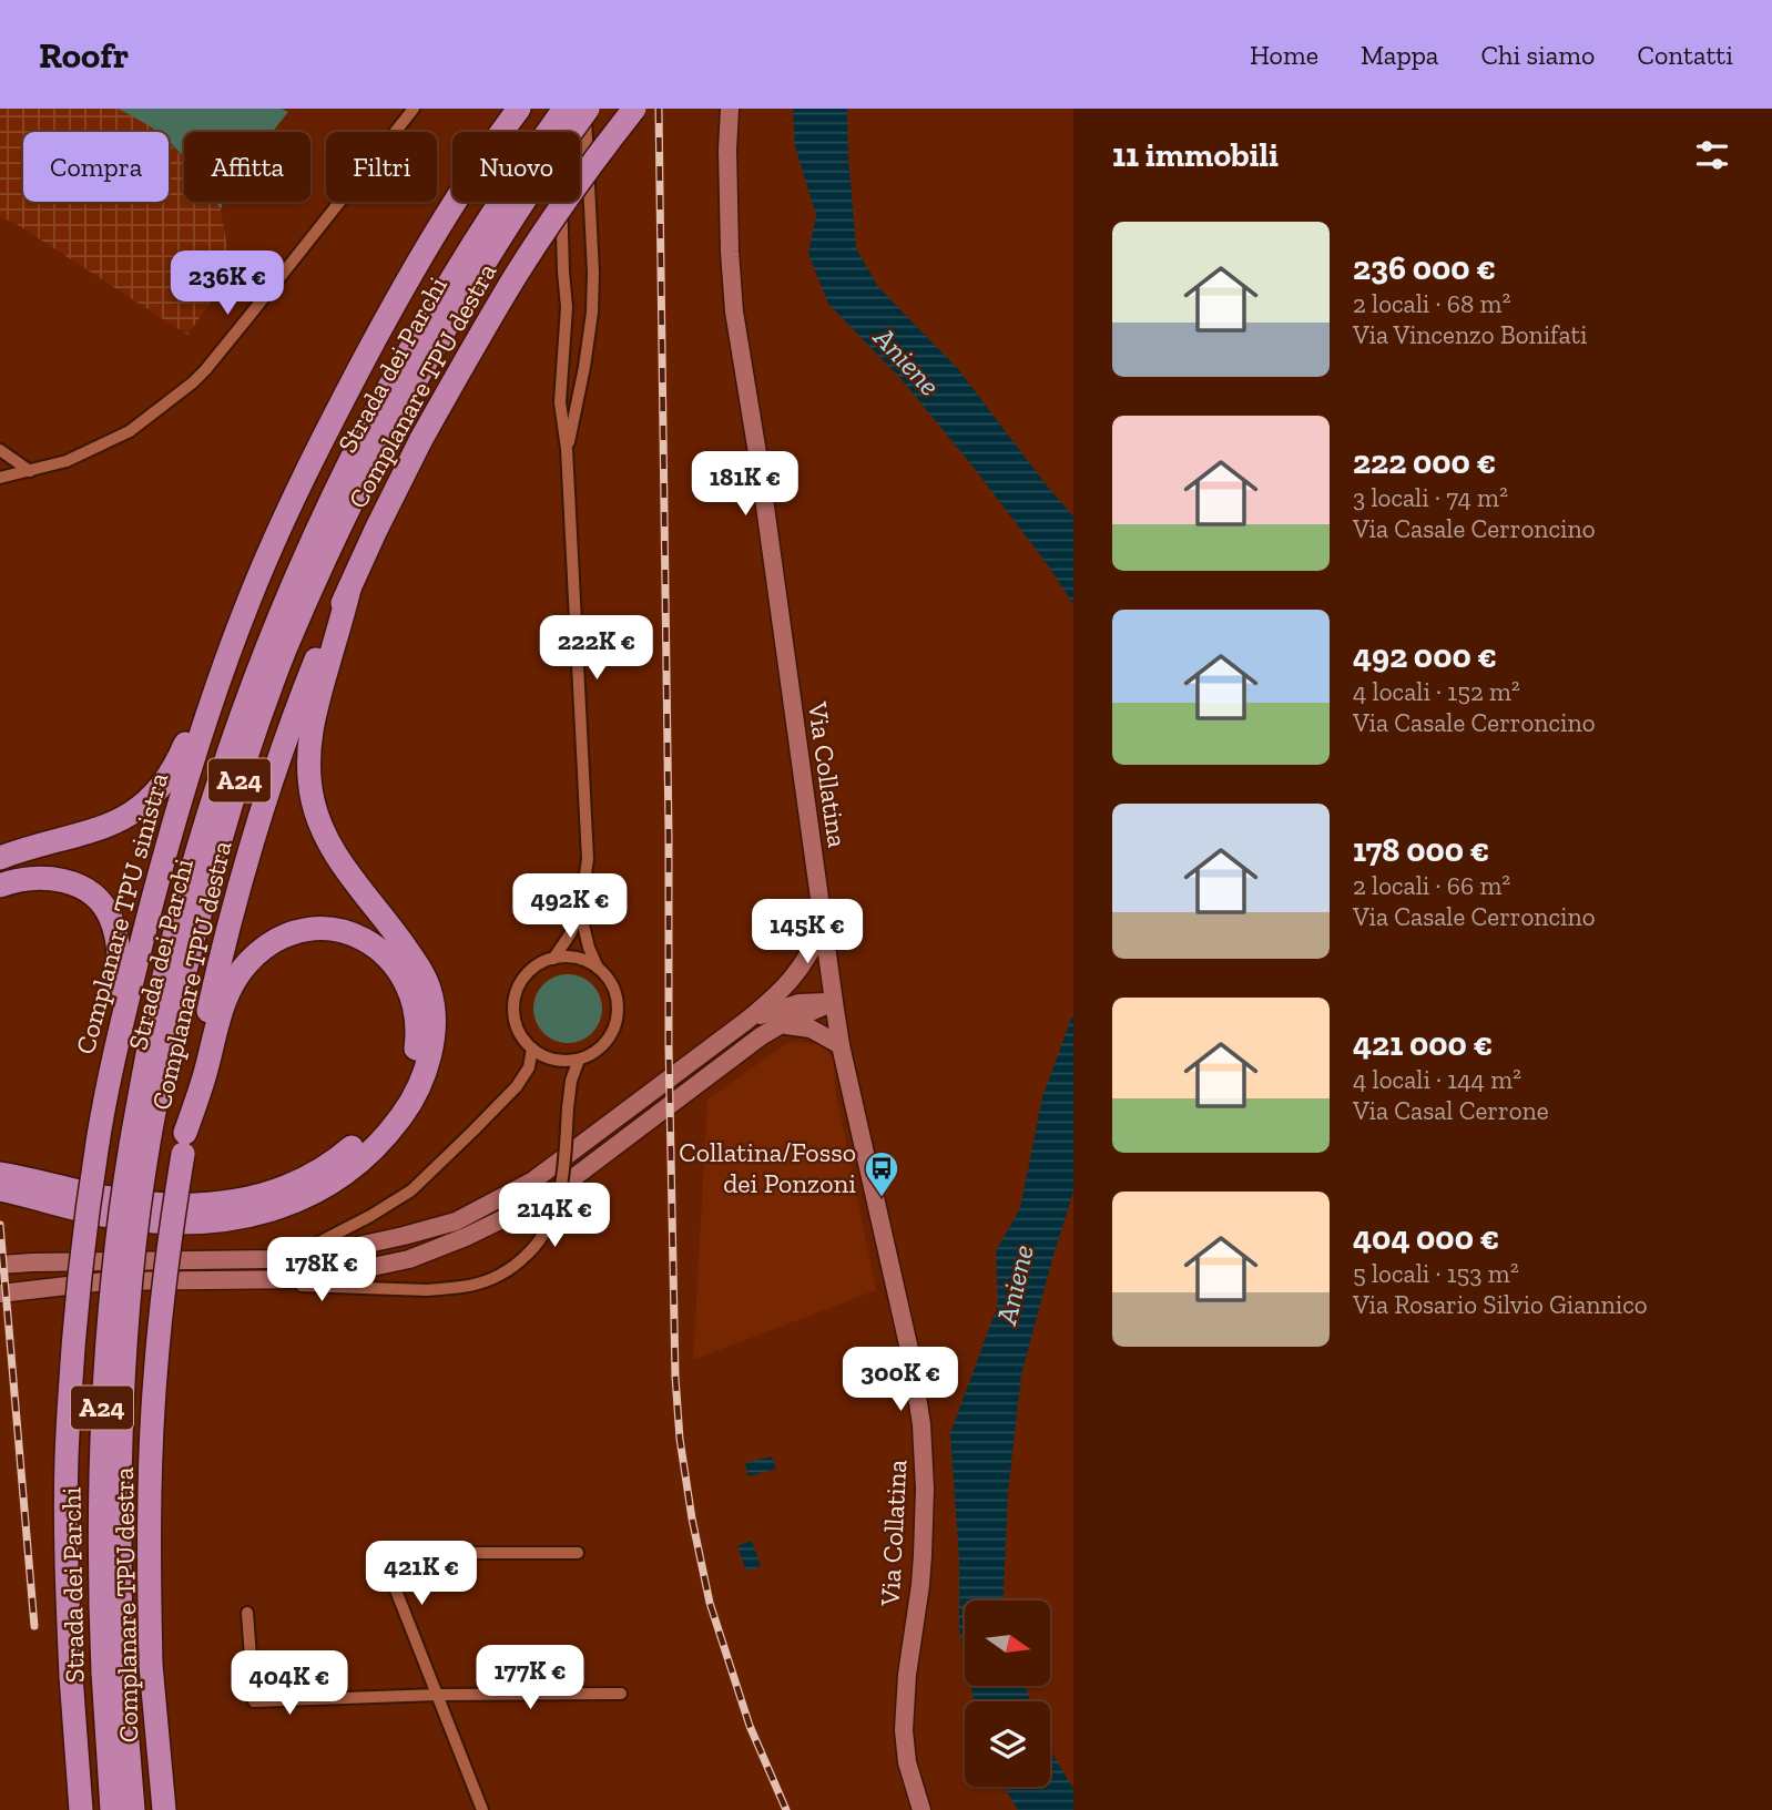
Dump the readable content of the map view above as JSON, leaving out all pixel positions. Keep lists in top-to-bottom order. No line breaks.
{"streets":{"highway":["Strada dei Parchi","Complanare TPU destra","A24","Complanare TPU sinistra"],"street":["Via Collatina"]},"water":["Aniene"],"places":{"bus stop":["Collatina/Fosso dei Ponzoni"]},"north":"right","page":{"header":"Roofr","nav":["Home","Mappa","Chi siamo","Contatti"],"heading":"11 immobili","chip":["Compra","Affitta","Filtri","Nuovo"],"list":[{"name":"236 000 €","note":"2 locali · 68 m² · Via Vincenzo Bonifati"},{"name":"222 000 €","note":"3 locali · 74 m² · Via Casale Cerroncino"},{"name":"492 000 €","note":"4 locali · 152 m² · Via Casale Cerroncino"},{"name":"178 000 €","note":"2 locali · 66 m² · Via Casale Cerroncino"},{"name":"421 000 €","note":"4 locali · 144 m² · Via Casal Cerrone"},{"name":"404 000 €","note":"5 locali · 153 m² · Via Rosario Silvio Giannico"}],"price":["236K €","181K €","222K €","492K €","145K €","214K €","178K €","300K €","421K €","177K €","404K €"]}}
